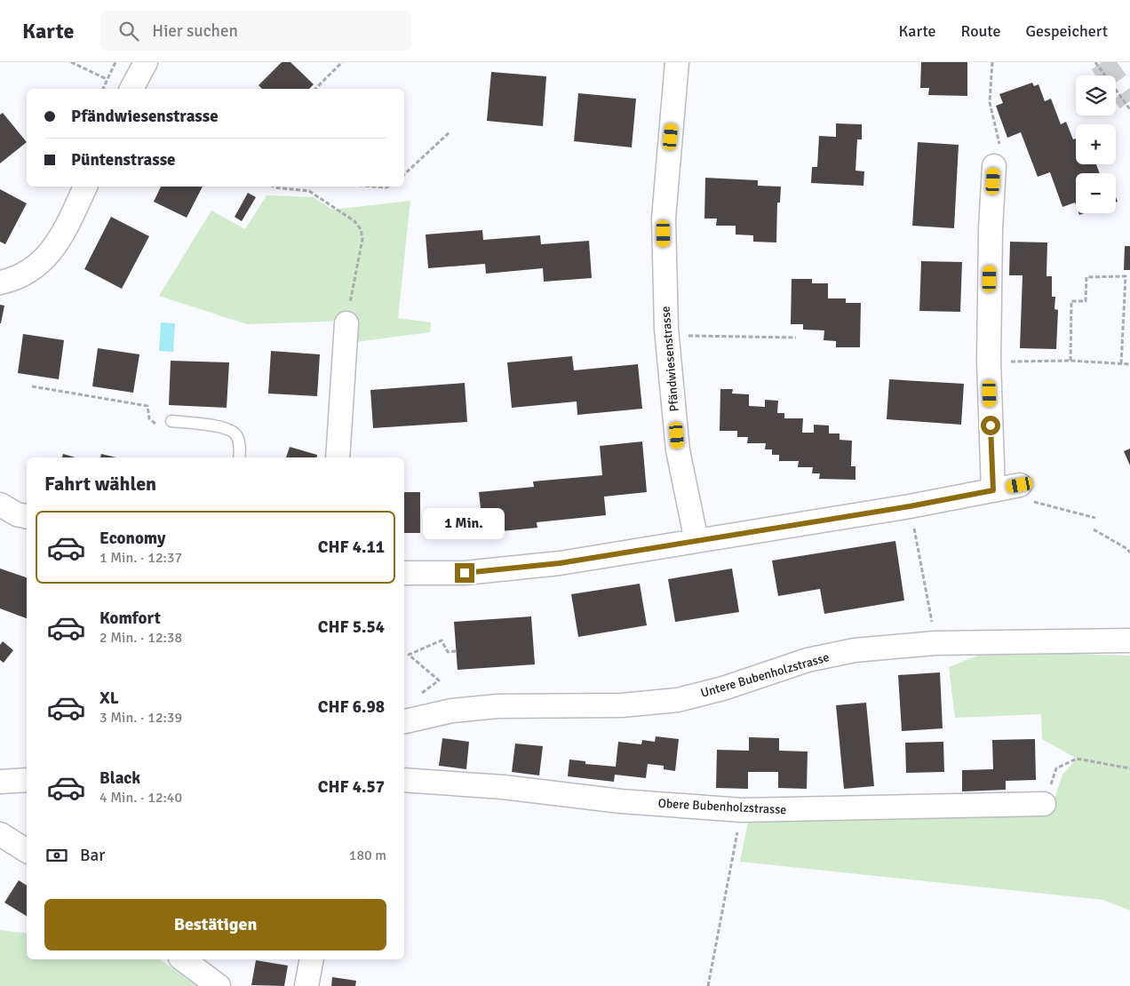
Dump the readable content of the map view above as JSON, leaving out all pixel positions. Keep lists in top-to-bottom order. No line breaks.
{"streets":{"street":["Pfändwiesenstrasse","Untere Bubenholzstrasse","Obere Bubenholzstrasse"]},"page":{"header":"Karte","search":"Hier suchen","nav":["Karte","Route","Gespeichert"],"map_buttons":["+","−"],"banner":["Pfändwiesenstrasse","Püntenstrasse"],"heading":"Fahrt wählen","bubble":"1 Min.","list":[{"name":"Economy","note":"1 Min. · 12:37","value":"CHF 4.11"},{"name":"Komfort","note":"2 Min. · 12:38","value":"CHF 5.54"},{"name":"XL","note":"3 Min. · 12:39","value":"CHF 6.98"},{"name":"Black","note":"4 Min. · 12:40","value":"CHF 4.57"}],"pay":["Bar","180 m"],"buttons":"Bestätigen"}}
